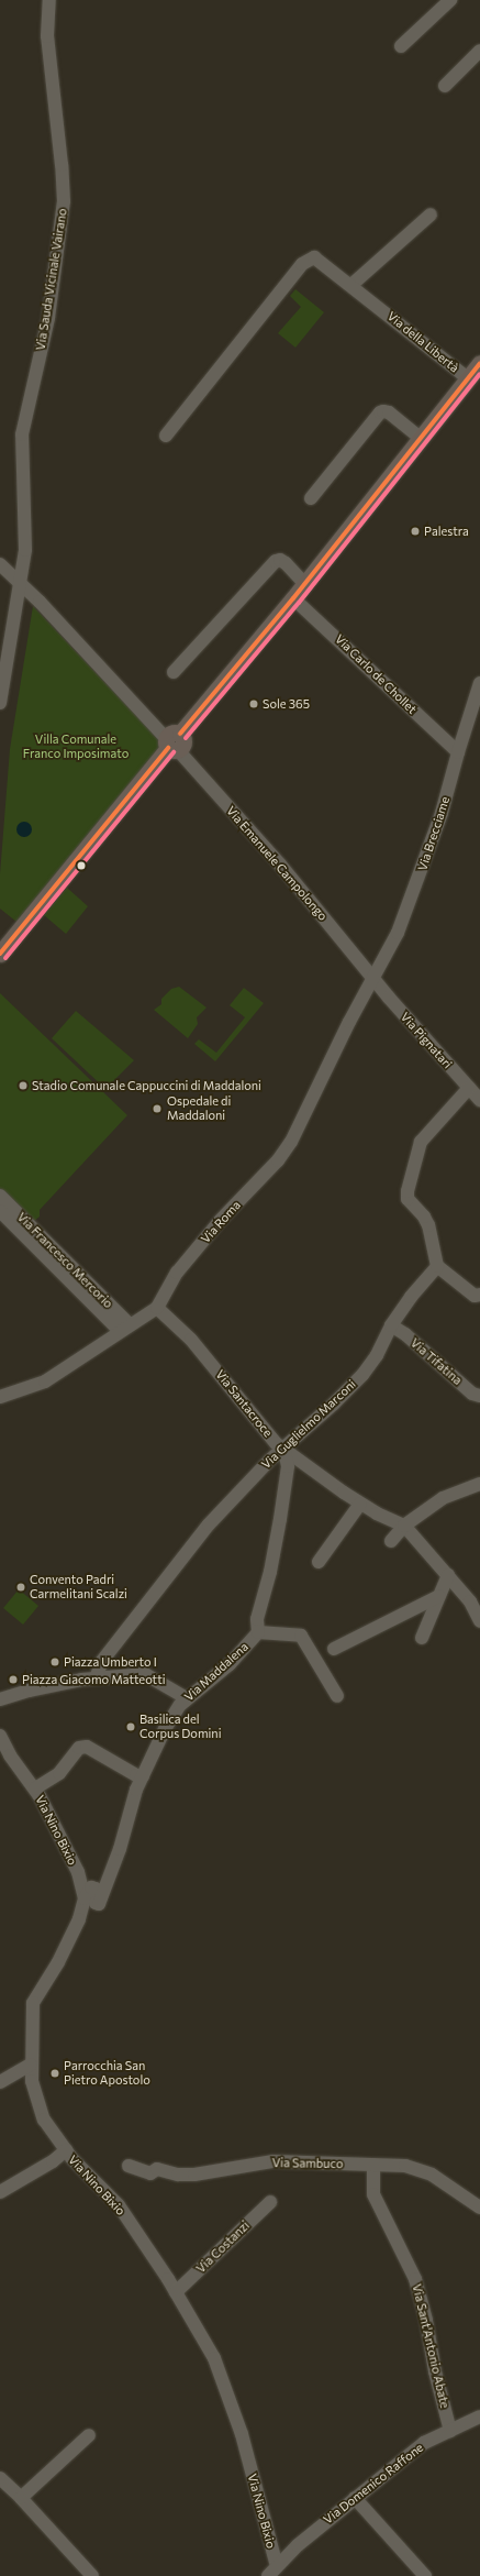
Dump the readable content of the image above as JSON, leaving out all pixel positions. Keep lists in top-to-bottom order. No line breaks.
{"streets":{"main road":["Via della Libertà"],"street":["Via Sauda Vicinale Vairano","Via Carlo de Chollet","Via Brecciame","Via Emanuele Campolongo","Via Pignatari","Via Roma","Via Francesco Mercorio","Via Tifatina","Via Santacroce","Via Guglielmo Marconi","Via Maddalena","Via Nino Bixio","Via Sambuco","Via Costanzi","Via Sant'Antonio Abate","Via Domenico Raffone"]},"crossings":[["Via Sauda Vicinale Vairano","Via Emanuele Campolongo"],["Via della Libertà","Via Carlo de Chollet"],["Via della Libertà","Via Emanuele Campolongo"],["Via Carlo de Chollet","Via Brecciame"],["Via Brecciame","Via Emanuele Campolongo"],["Via Brecciame","Via Pignatari"],["Via Brecciame","Via Roma"],["Via Emanuele Campolongo","Via Pignatari"],["Via Emanuele Campolongo","Via Roma"],["Via Pignatari","Via Roma"],["Via Roma","Via Francesco Mercorio"],["Via Roma","Via Santacroce"],["Via Tifatina","Via Guglielmo Marconi"],["Via Santacroce","Via Guglielmo Marconi"],["Via Santacroce","Via Maddalena"],["Via Guglielmo Marconi","Via Maddalena"],["Via Maddalena","Via Nino Bixio"],["Via Nino Bixio","Via Costanzi"],["Via Nino Bixio","Via Domenico Raffone"],["Via Sambuco","Via Sant'Antonio Abate"],["Via Sant'Antonio Abate","Via Domenico Raffone"]],"parks":["Villa Comunale Franco Imposimato"],"places":["Palestra","Sole 365","Stadio Comunale Cappuccini di Maddaloni","Ospedale di Maddaloni","Convento Padri Carmelitani Scalzi","Piazza Umberto I","Piazza Giacomo Matteotti","Basilica del Corpus Domini","Parrocchia San Pietro Apostolo"]}
